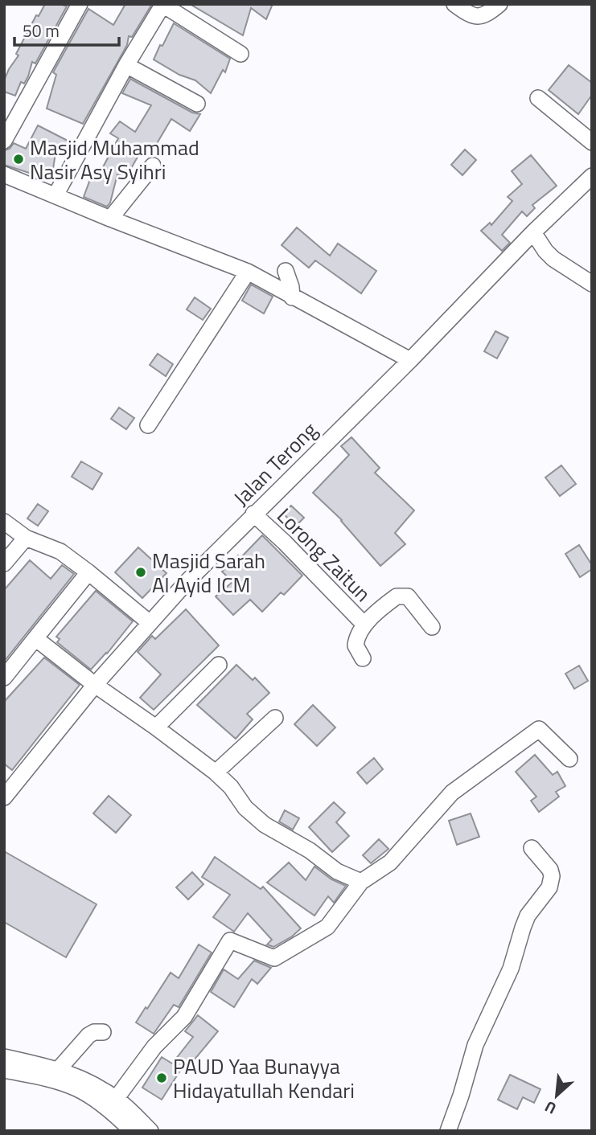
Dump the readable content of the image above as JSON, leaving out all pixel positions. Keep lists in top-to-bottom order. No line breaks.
{"streets":{"street":["Jalan Terong","Lorong Zaitun"]},"crossings":[["Jalan Terong","Lorong Zaitun"]],"places":["Masjid Muhammad Nasir Asy Syihri","Masjid Sarah Al Ayid ICM","PAUD Yaa Bunayya Hidayatullah Kendari"],"scale_bar":"50 m","north":"bottom left"}
